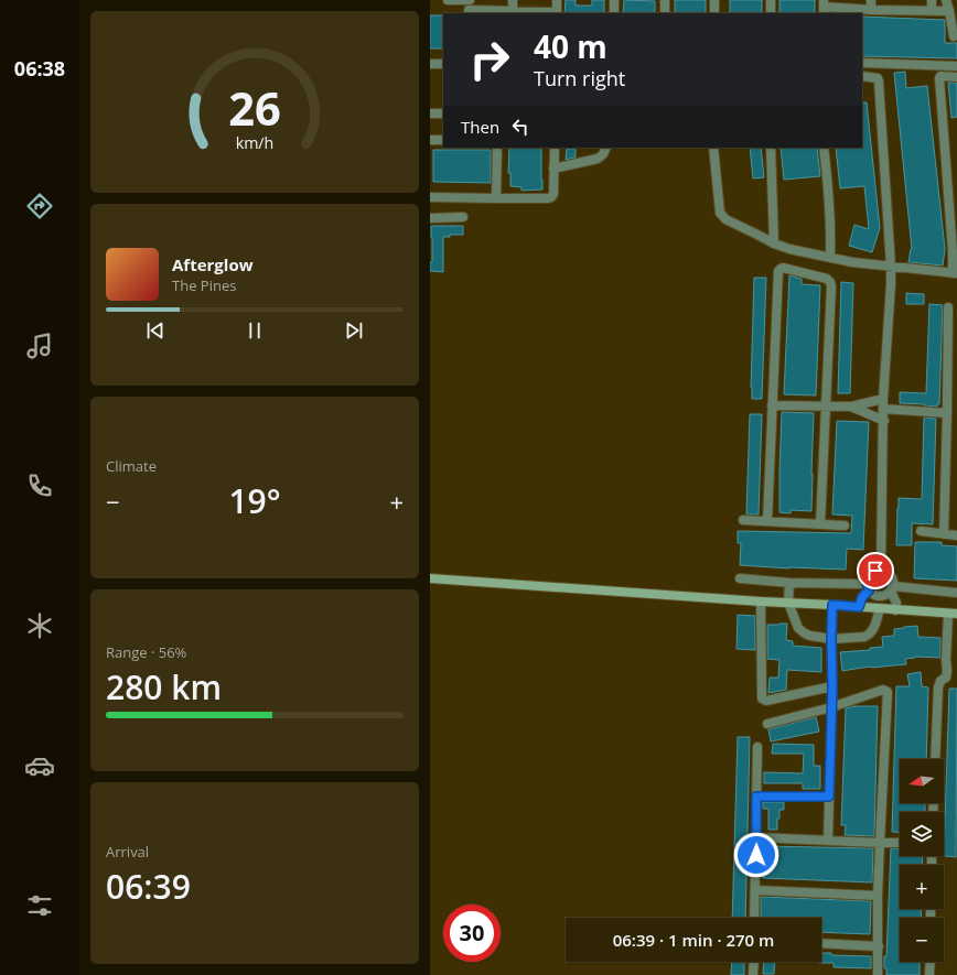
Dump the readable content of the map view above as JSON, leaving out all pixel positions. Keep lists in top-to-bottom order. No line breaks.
{"north":"left","page":{"tabs":"06:38","turn":["40 m","Turn right"],"then":"Then","song":["Afterglow","The Pines"],"tile":["Climate",["Range · 56%","280 km"],["Arrival","06:39"]],"heat":["−","19°","+"],"map_buttons":["+","−"],"limit":"30","trip":"06:39 · 1 min · 270 m","gauge":["26","km/h"]}}
